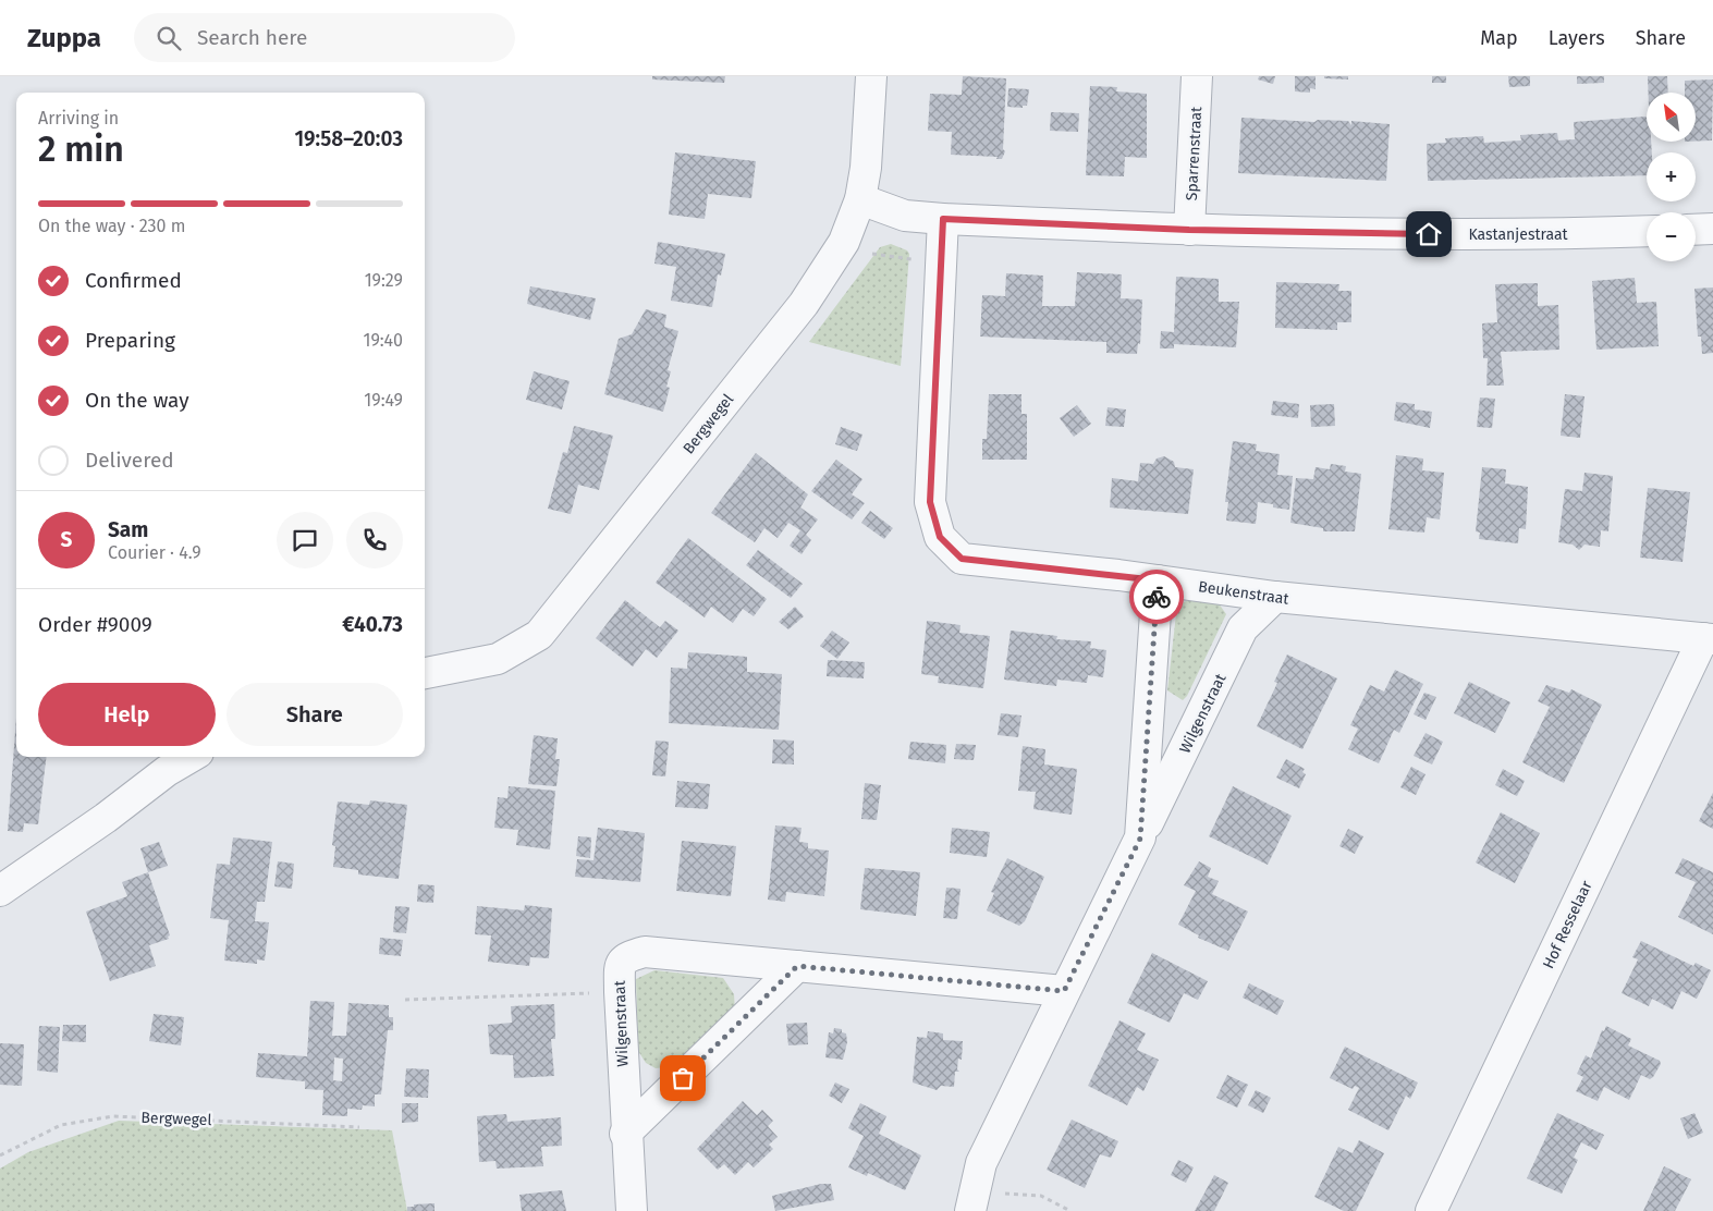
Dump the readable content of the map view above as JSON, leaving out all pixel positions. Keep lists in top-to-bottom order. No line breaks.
{"streets":{"street":["Sparrenstraat","Kastanjestraat","Bergwegel","Beukenstraat","Wilgenstraat","Hof Resselaar"]},"crossings":[["Sparrenstraat","Kastanjestraat"],["Kastanjestraat","Bergwegel"],["Kastanjestraat","Beukenstraat"],["Beukenstraat","Wilgenstraat"],["Beukenstraat","Hof Resselaar"]],"north":"top left","page":{"header":"Zuppa","search":"Search here","nav":["Map","Layers","Share"],"map_buttons":["+","−"],"heading":["2 min","Arriving in","19:58–20:03"],"panel":["Sam","Courier · 4.9","Order #9009","€40.73"],"bar":"On the way · 230 m","list":[["Confirmed","19:29"],["Preparing","19:40"],["On the way","19:49"],"Delivered"],"round":"S","buttons":["Help","Share"]}}
